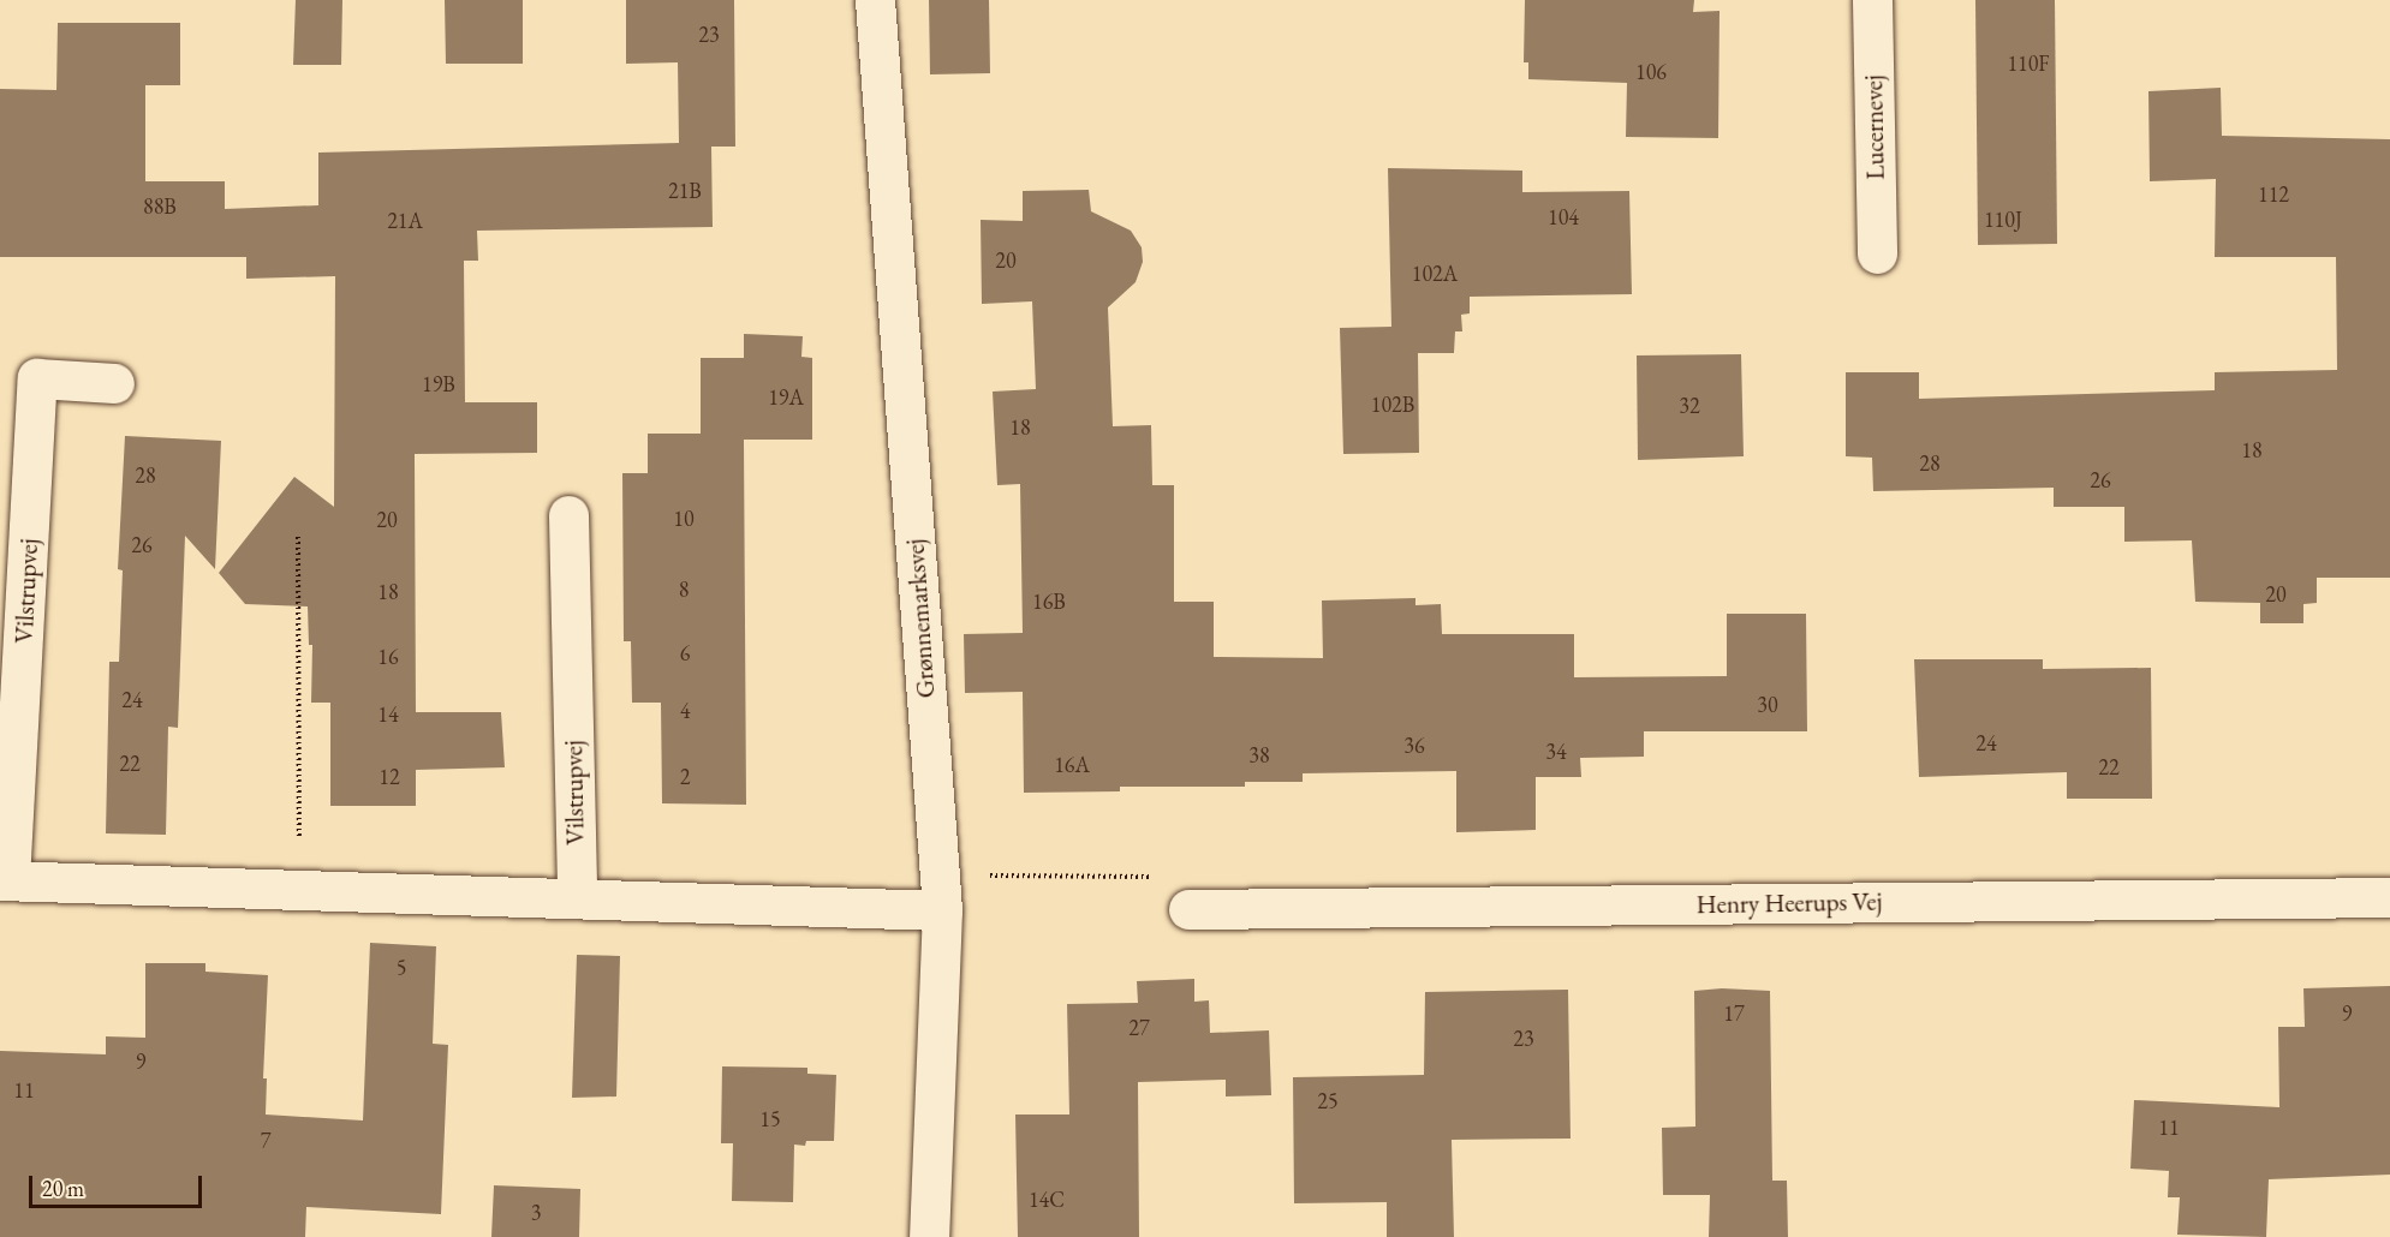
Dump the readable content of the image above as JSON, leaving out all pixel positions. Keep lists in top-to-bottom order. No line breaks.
{"streets":{"street":["Lucernevej","Vilstrupvej","Grønnemarksvej","Henry Heerups Vej"]},"crossings":[["Vilstrupvej","Grønnemarksvej"]],"house_numbers":["23","110F","106","21B","112","88B","104","110J","21A","20","102A","19B","19A","102B","32","18","18","28","28","26","10","20","26","8","18","20","16B","6","16","24","30","4","14","24","36","34","38","22","16A","22","12","2","5","17","9","27","23","9","11","25","15","11","7","14C","3"],"scale_bar":"20 m"}
